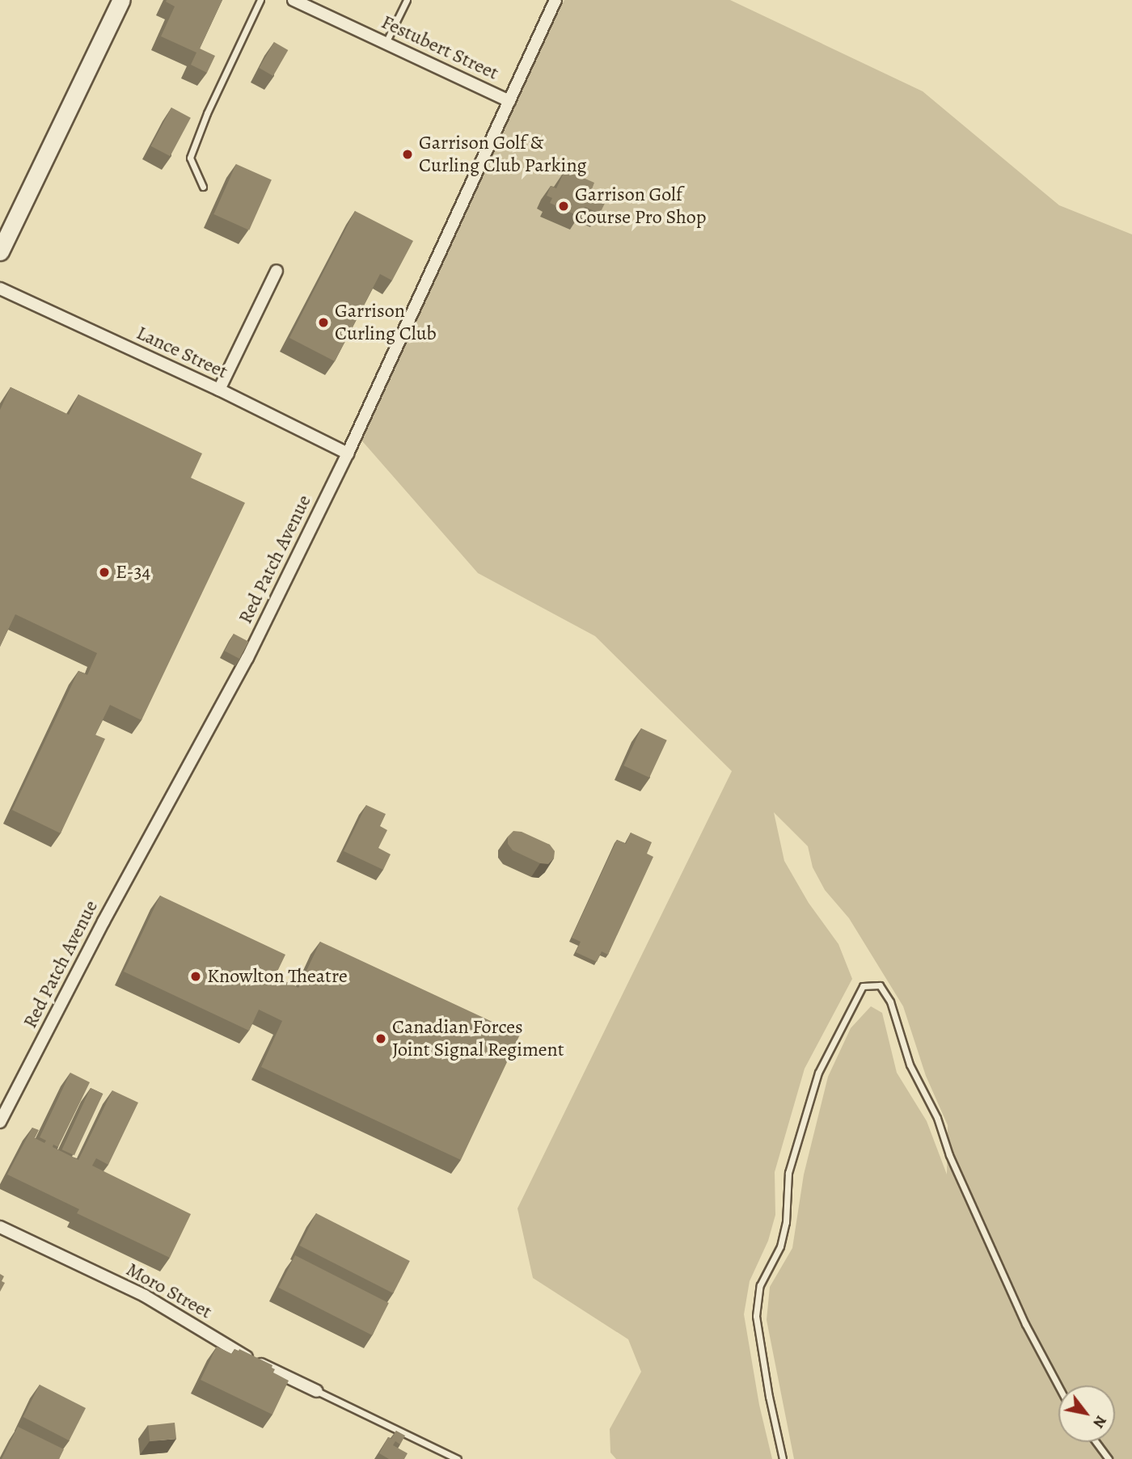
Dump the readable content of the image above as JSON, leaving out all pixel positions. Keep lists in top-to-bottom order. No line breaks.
{"streets":{"street":["Festubert Street","Lance Street","Red Patch Avenue","Moro Street"]},"crossings":[["Festubert Street","Red Patch Avenue"],["Lance Street","Red Patch Avenue"]],"places":["Garrison Golf & Curling Club Parking","Garrison Golf Course Pro Shop","Garrison Curling Club","E-34","Knowlton Theatre","Canadian Forces Joint Signal Regiment"],"north":"bottom right"}
